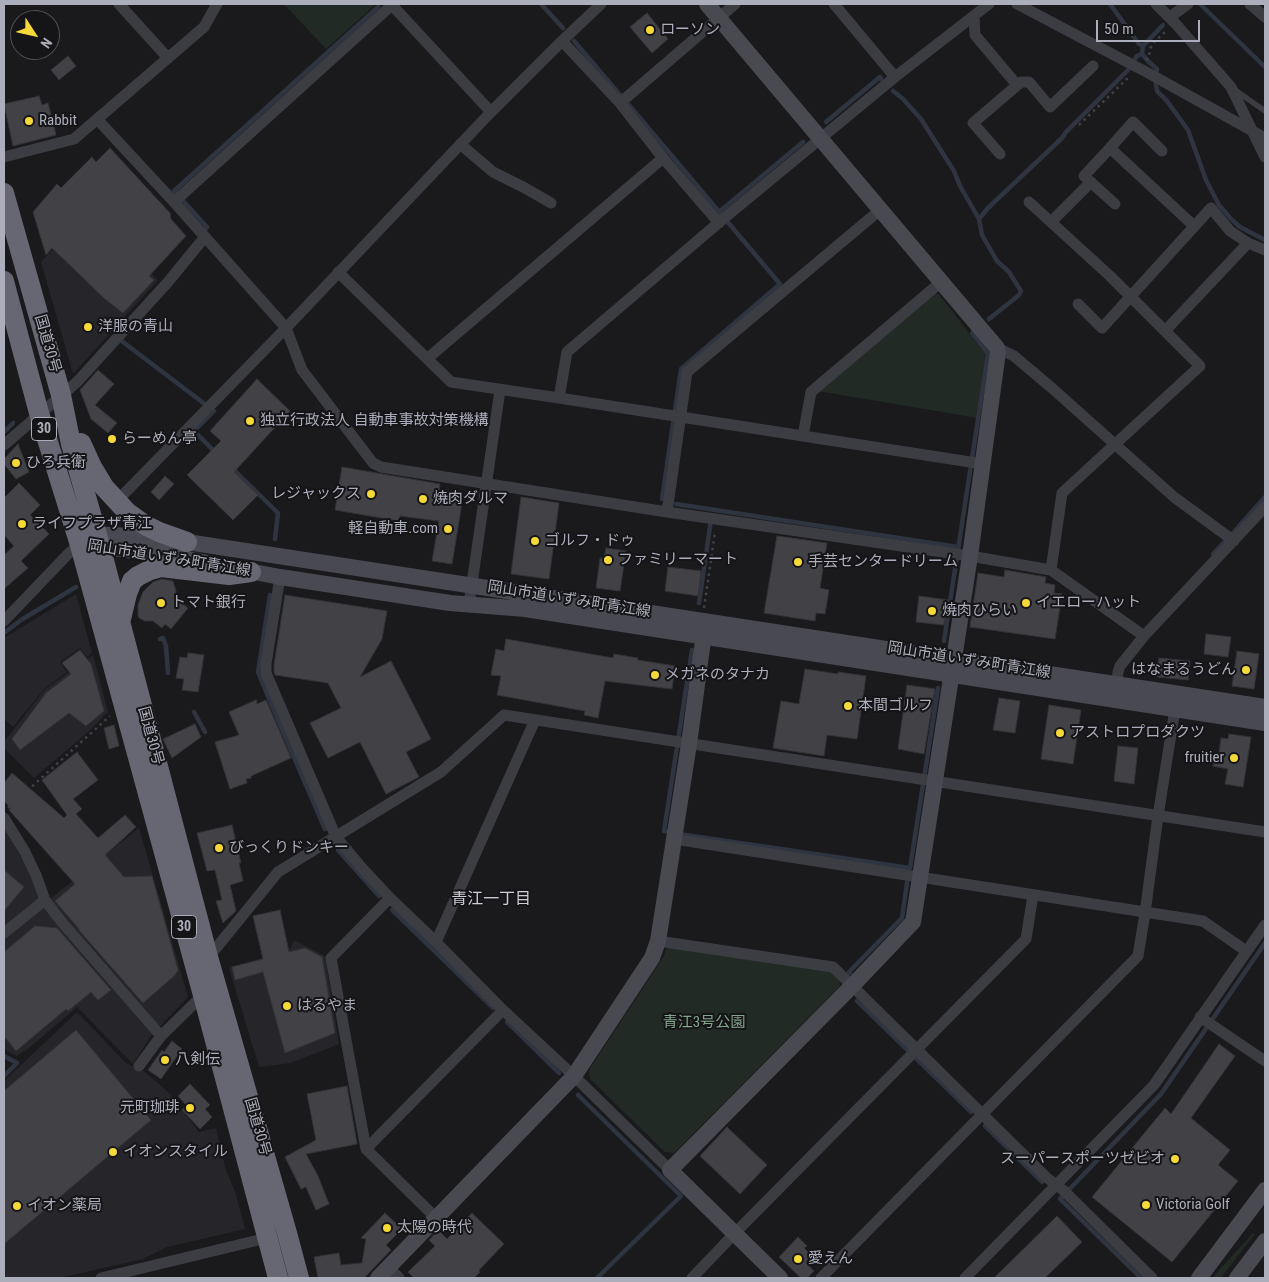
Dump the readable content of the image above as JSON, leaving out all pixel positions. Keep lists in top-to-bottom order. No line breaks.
{"streets":{"highway":["国道30号","30"],"street":["岡山市道いずみ町青江線"]},"crossings":[["国道30号","岡山市道いずみ町青江線"]],"districts":["青江一丁目"],"parks":["青江3号公園"],"places":["ローソン","Rabbit","洋服の青山","独立行政法人 自動車事故対策機構","らーめん亭","ひろ兵衛","レジャックス","焼肉ダルマ","ライフプラザ青江","軽自動車.com","ゴルフ・ドゥ","ファミリーマート","手芸センタードリーム","トマト銀行","イエローハット","焼肉ひらい","はなまるうどん","メガネのタナカ","本間ゴルフ","アストロプロダクツ","fruitier","びっくりドンキー","はるやま","八剣伝","元町珈琲","イオンスタイル","スーパースポーツゼビオ","Victoria Golf","イオン薬局","太陽の時代","愛えん"],"scale_bar":"50 m","north":"bottom right"}
